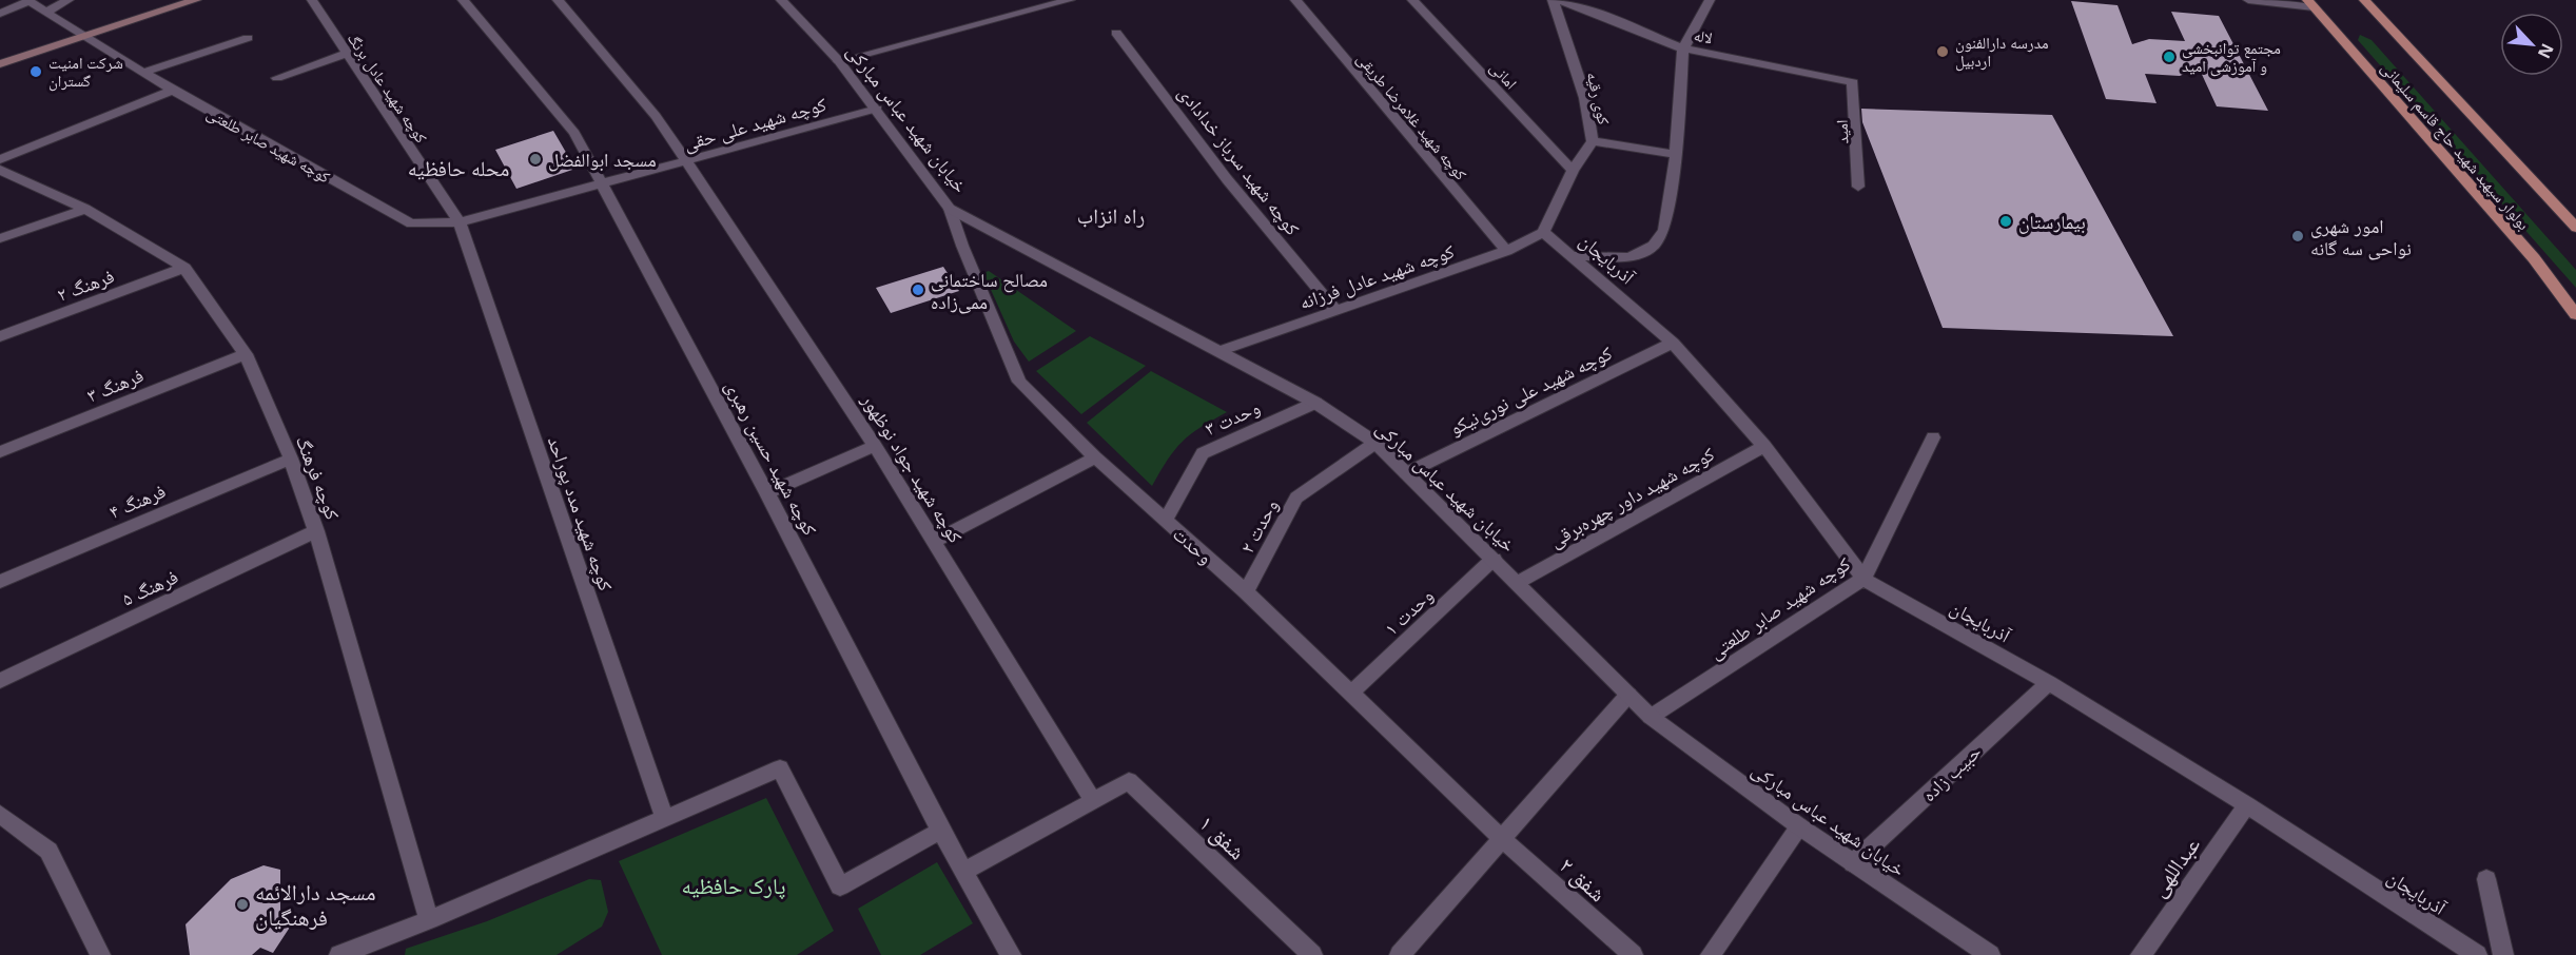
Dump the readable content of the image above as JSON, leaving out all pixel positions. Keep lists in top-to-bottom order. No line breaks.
{"streets":{"main road":["بولوار سپهبد شهید حاج قاسم سلیمانی"],"street":["لاله","امانی","کوچه شهید عادل برنگ","کوی رقیه","کوچه شهید غلامرضا طریقی","خیابان شهید عباس مبارکی","کوچه شهید علی حقی","امید","کوچه شهید صابر طلعتی","کوچه شهید سرباز خدادادی","آذربایجان","کوچه شهید عادل فرزانه","فرهنگ ۲","فرهنگ ۳","کوچه شهید علی نوری‌نیکو","وحدت ۳","کوچه شهید حسین رهبری","کوچه شهید جواد نوظهور","کوچه فرهنگ","کوچه شهید داور چهره‌برقی","فرهنگ ۴","کوچه شهید مدد پوراحد","وحدت ۲","وحدت","فرهنگ ۵","وحدت ۱","حبیب زاده","شفق ۱","عبداللهی","شفق ۲"]},"crossings":[["لاله","امید"],["امانی","کوی رقیه"],["امانی","آذربایجان"],["امانی","کوچه شهید عادل فرزانه"],["کوچه شهید عادل برنگ","کوچه شهید علی حقی"],["کوچه شهید عادل برنگ","کوچه شهید صابر طلعتی"],["کوچه شهید عادل برنگ","کوچه شهید مدد پوراحد"],["کوی رقیه","آذربایجان"],["کوی رقیه","کوچه شهید عادل فرزانه"],["کوچه شهید غلامرضا طریقی","کوچه شهید عادل فرزانه"],["خیابان شهید عباس مبارکی","کوچه شهید علی حقی"],["خیابان شهید عباس مبارکی","کوچه شهید صابر طلعتی"],["خیابان شهید عباس مبارکی","کوچه شهید عادل فرزانه"],["خیابان شهید عباس مبارکی","کوچه شهید علی نوری‌نیکو"],["خیابان شهید عباس مبارکی","وحدت ۳"],["خیابان شهید عباس مبارکی","کوچه شهید داور چهره‌برقی"],["خیابان شهید عباس مبارکی","وحدت ۲"],["خیابان شهید عباس مبارکی","وحدت"],["خیابان شهید عباس مبارکی","وحدت ۱"],["خیابان شهید عباس مبارکی","حبیب زاده"],["کوچه شهید علی حقی","کوچه شهید صابر طلعتی"],["کوچه شهید علی حقی","کوچه شهید حسین رهبری"],["کوچه شهید علی حقی","کوچه شهید جواد نوظهور"],["کوچه شهید علی حقی","کوچه شهید مدد پوراحد"],["کوچه شهید صابر طلعتی","آذربایجان"],["کوچه شهید صابر طلعتی","کوچه شهید مدد پوراحد"],["کوچه شهید سرباز خدادادی","کوچه شهید عادل فرزانه"],["آذربایجان","کوچه شهید عادل فرزانه"],["آذربایجان","کوچه شهید علی نوری‌نیکو"],["آذربایجان","کوچه شهید داور چهره‌برقی"],["آذربایجان","حبیب زاده"],["آذربایجان","عبداللهی"],["فرهنگ ۲","کوچه فرهنگ"],["فرهنگ ۳","کوچه فرهنگ"],["وحدت ۳","وحدت"],["کوچه شهید جواد نوظهور","شفق ۱"],["کوچه فرهنگ","فرهنگ ۴"],["کوچه فرهنگ","فرهنگ ۵"],["وحدت ۲","وحدت"],["وحدت","وحدت ۱"],["وحدت","شفق ۲"]],"districts":["محله حافظیه","راه انزاب"],"parks":["پارک حافظیه"],"places":["مدرسه دارالفنون اردبیل","مجتمع توانبخشی و آموزشی امید","شرکت امنیت گستران","مسجد ابوالفضل","بیمارستان","امور شهری نواحی سه گانه","مصالح ساختمانی ممی‌زاده","مسجد دارالائمه فرهنگیان"],"north":"bottom right"}
